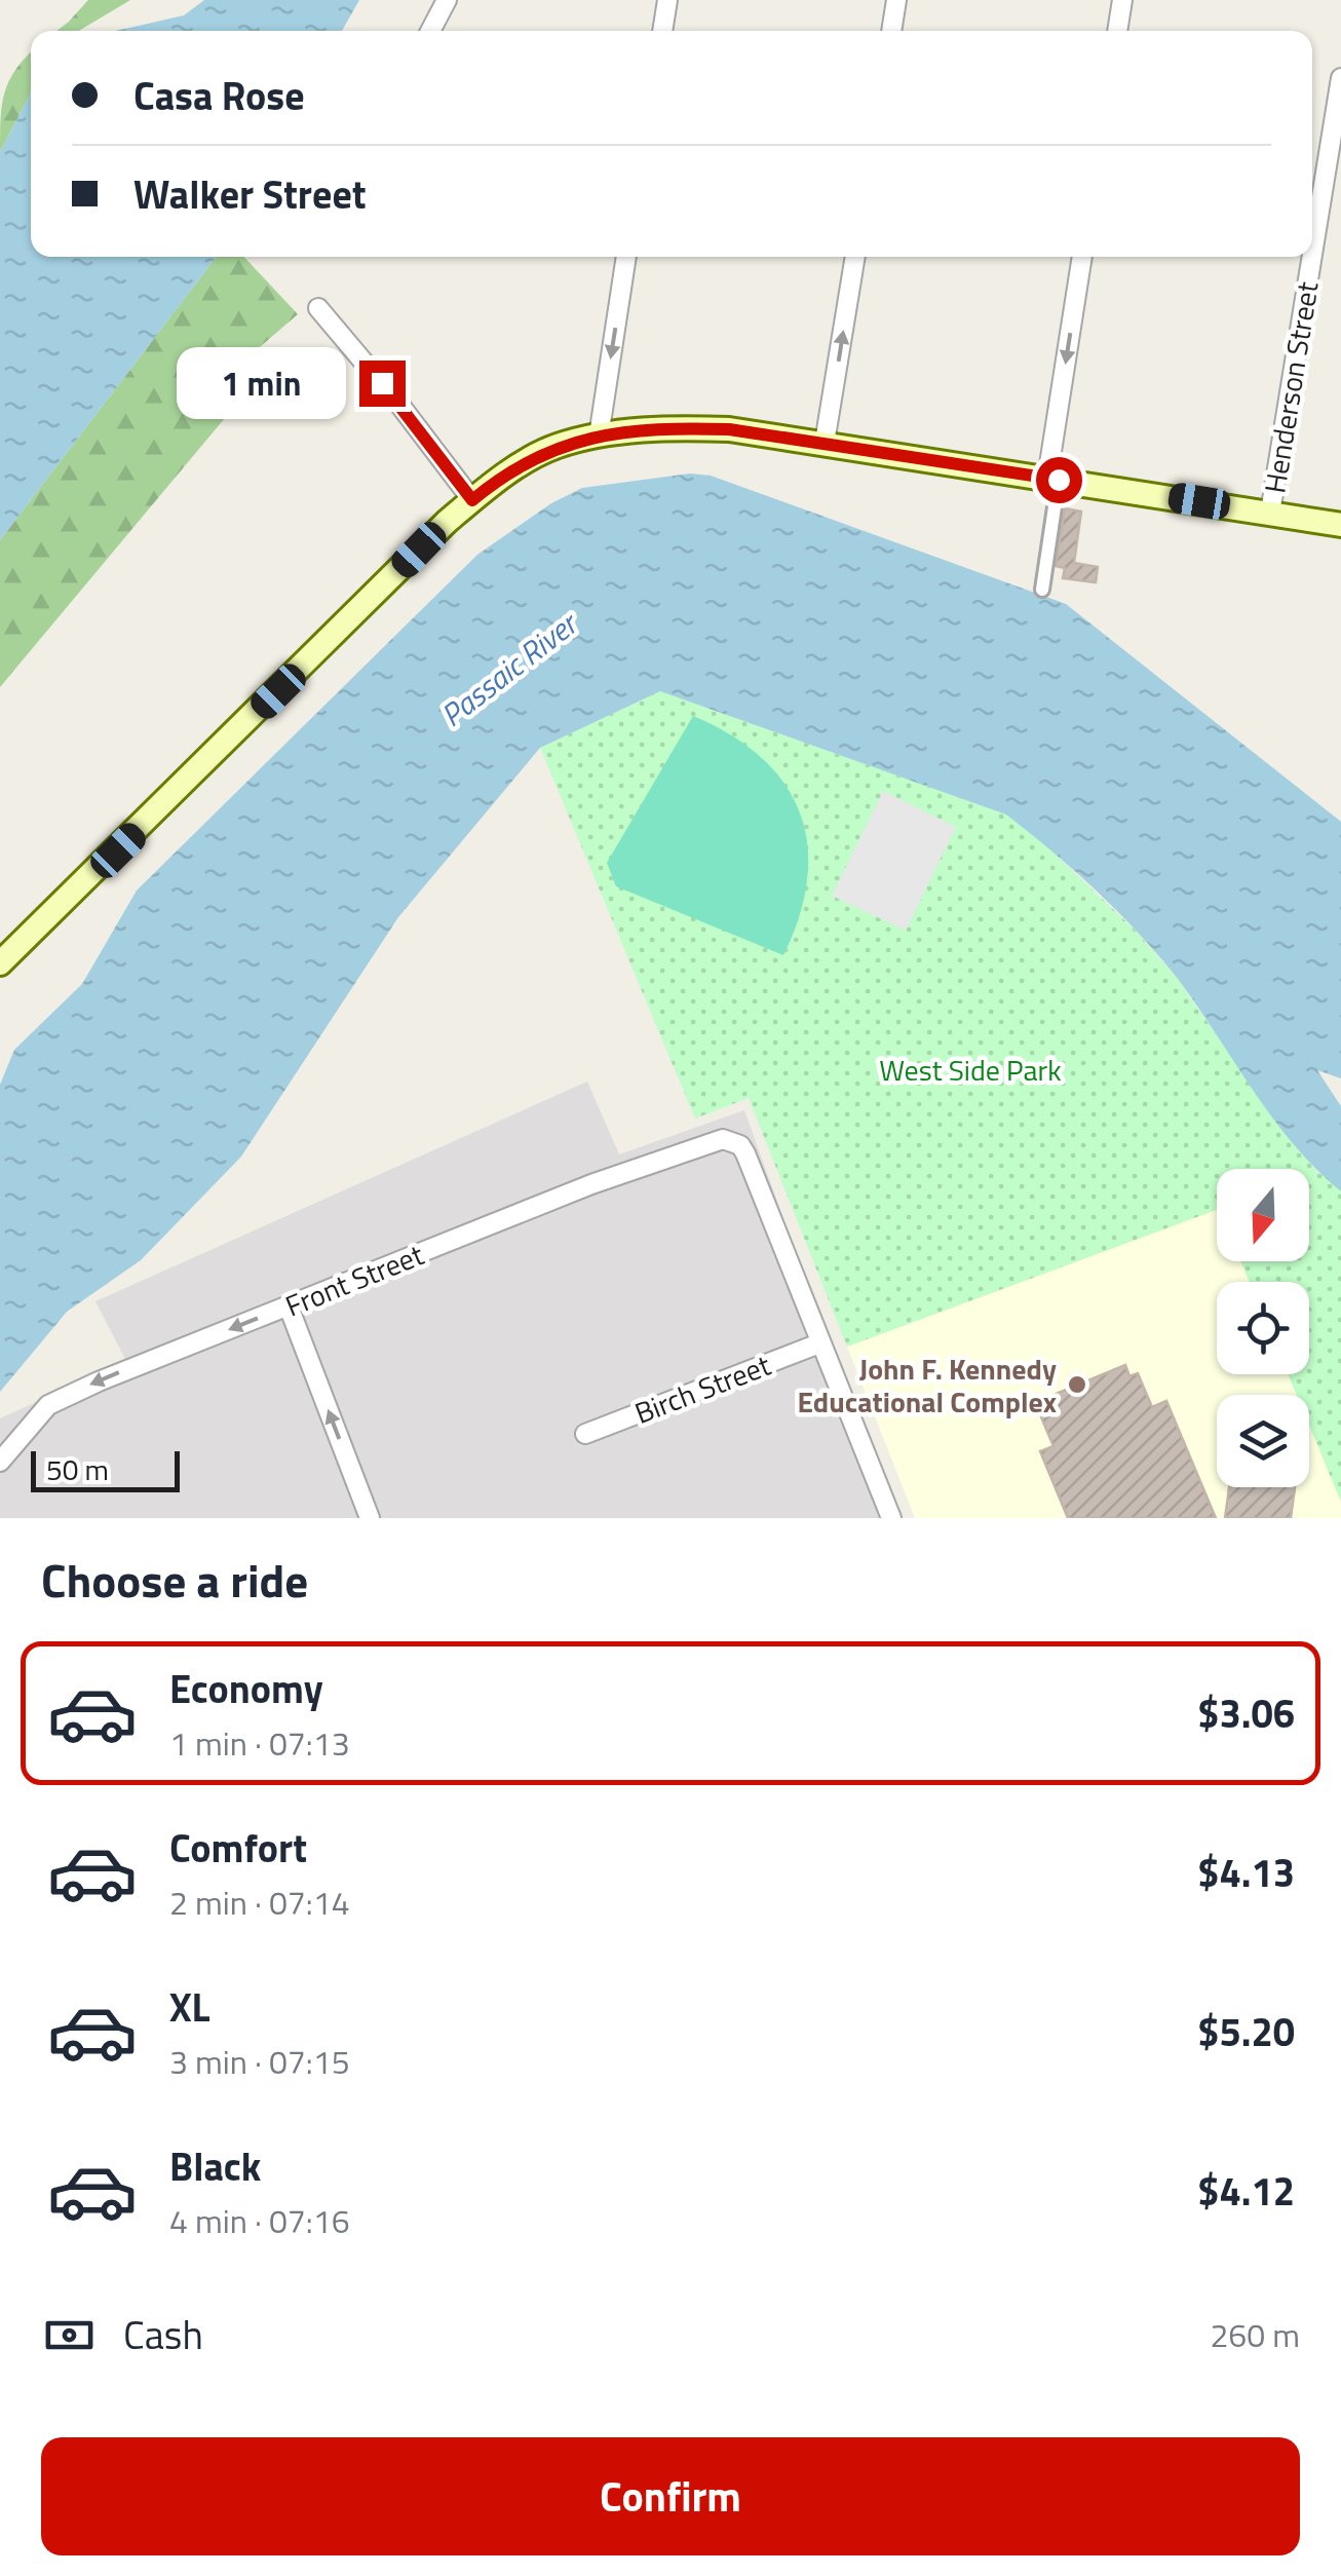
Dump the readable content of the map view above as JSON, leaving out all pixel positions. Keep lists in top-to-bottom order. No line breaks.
{"streets":{"street":["Henderson Street","Front Street","Birch Street"]},"crossings":[["Front Street","Birch Street"]],"water":["Passaic River"],"parks":["West Side Park"],"places":["John F. Kennedy Educational Complex"],"scale_bar":"50 m","north":"bottom","page":{"banner":["Casa Rose","Walker Street"],"bubble":"1 min","scale":"50 m","heading":"Choose a ride","list":[{"name":"Economy","note":"1 min · 07:13","value":"$3.06"},{"name":"Comfort","note":"2 min · 07:14","value":"$4.13"},{"name":"XL","note":"3 min · 07:15","value":"$5.20"},{"name":"Black","note":"4 min · 07:16","value":"$4.12"}],"pay":["Cash","260 m"],"buttons":"Confirm"}}
